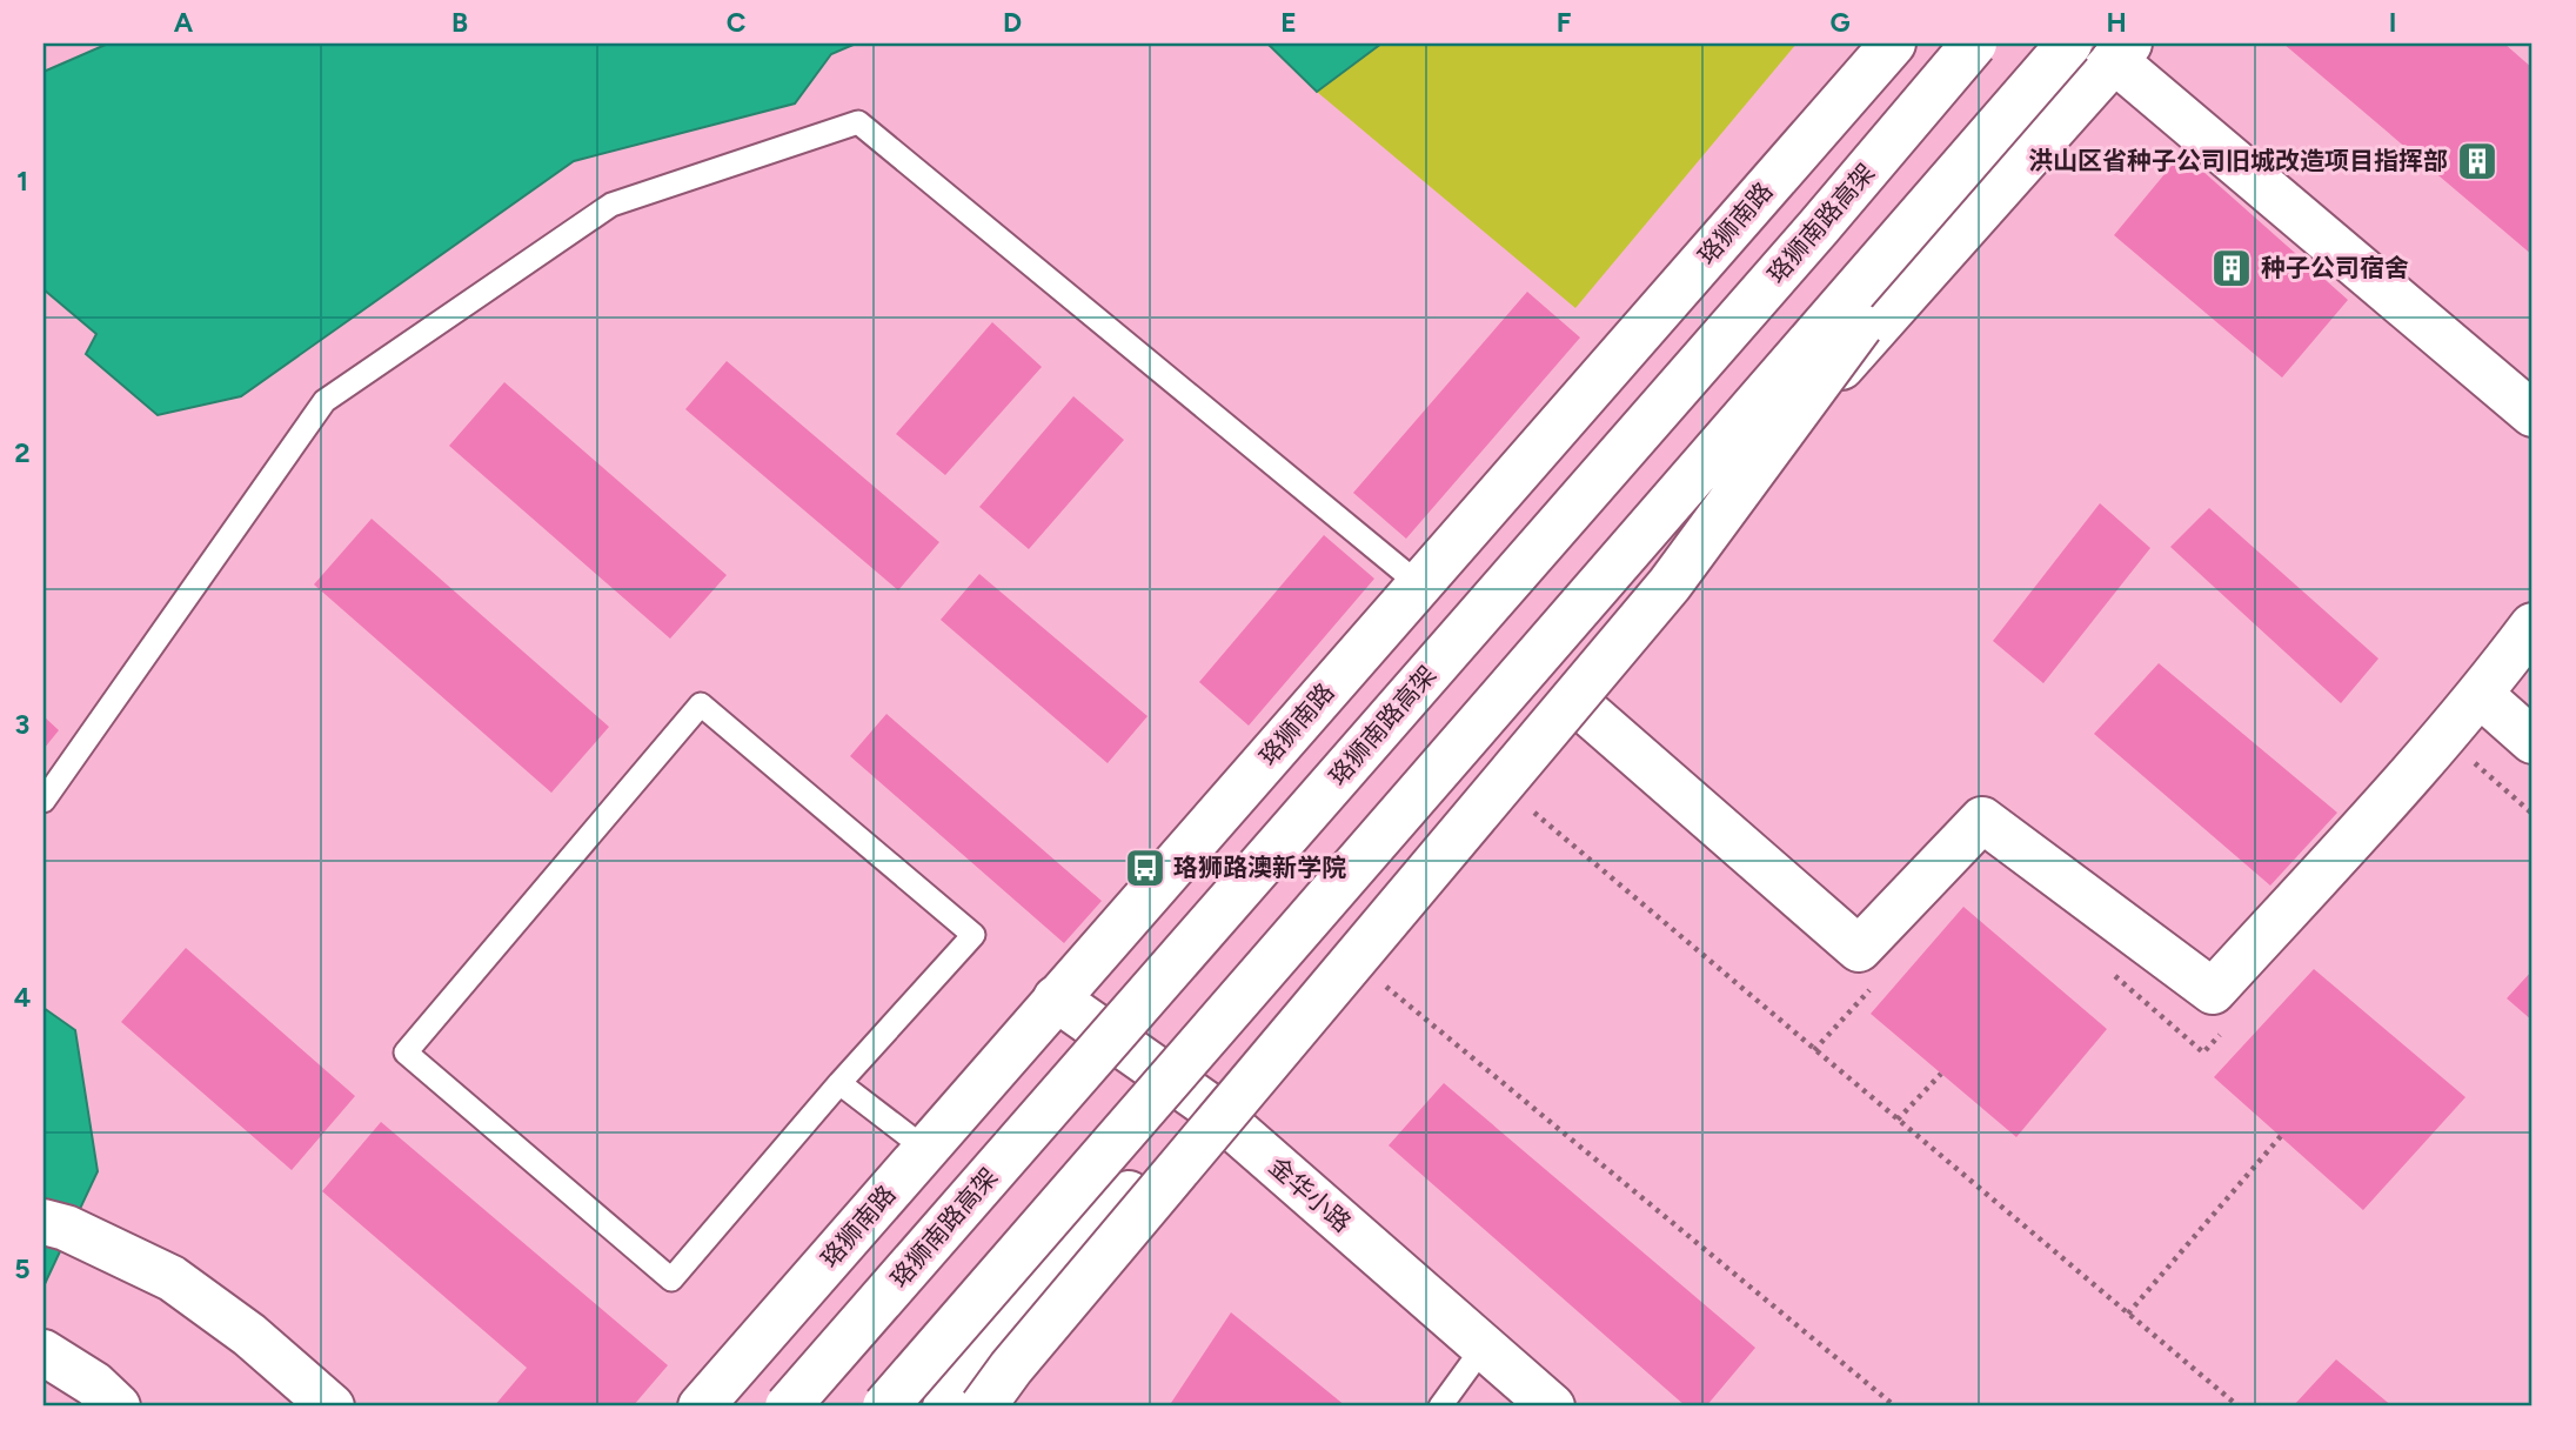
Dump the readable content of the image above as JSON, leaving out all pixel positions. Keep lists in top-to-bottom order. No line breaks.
{"streets":{"main road":["珞狮南路","珞狮南路高架","金华小路"]},"crossings":[["珞狮南路","金华小路"]],"places":{"building":["洪山区省种子公司旧城改造项目指挥部","种子公司宿舍"],"bus stop":["珞狮路澳新学院"]},"grid":{"columns":["A","B","C","D","E","F","G","H","I"],"rows":["1","2","3","4","5"]}}
